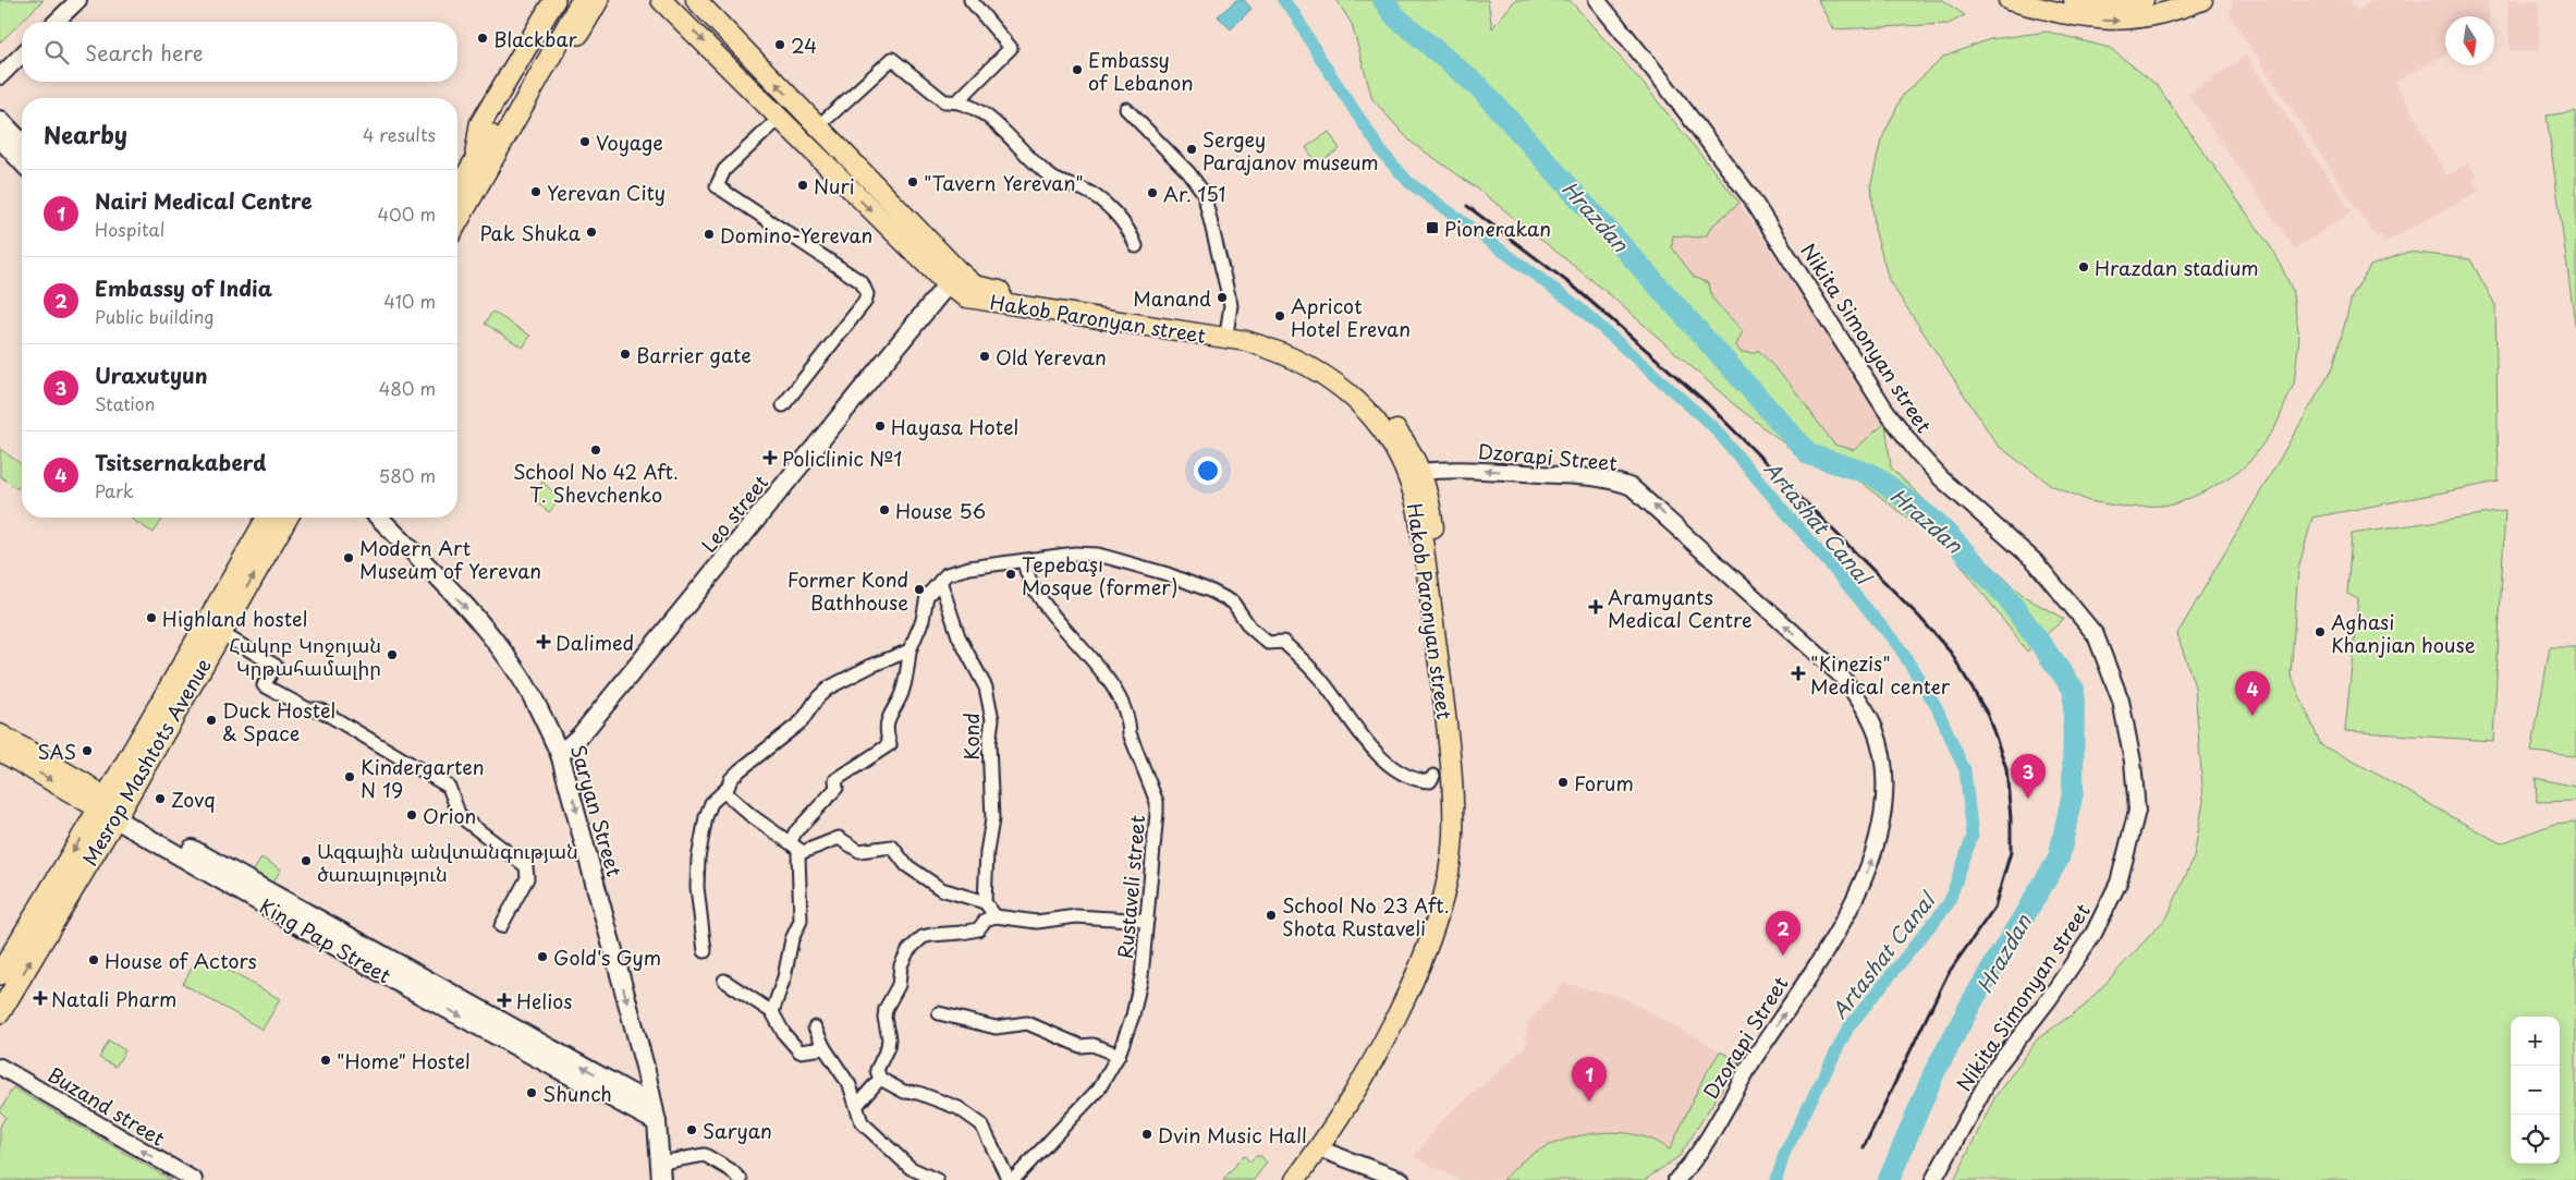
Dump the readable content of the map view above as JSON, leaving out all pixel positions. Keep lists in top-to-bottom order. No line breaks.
{"streets":{"highway":["Mesrop Mashtots Avenue"],"main road":["Hakob Paronyan street","Leo street","Saryan Street","King Pap Street"],"street":["Nikita Simonyan street","Dzorapi Street","Kond","Rustaveli street","Buzand street"]},"crossings":[["Hakob Paronyan street","Dzorapi Street"],["Hakob Paronyan street","Leo street"],["Leo street","Saryan Street"],["Mesrop Mashtots Avenue","King Pap Street"],["Saryan Street","King Pap Street"]],"one_way":["Saryan Street","Buzand street"],"water":["Hrazdan","Artashat Canal"],"places":{"other":["Blackbar","24","Embassy of Lebanon","Voyage","Sergey Parajanov museum","\"Tavern Yerevan\"","Nuri","Yerevan City","Ar. 151","Pak Shuka","Domino-Yerevan","Hrazdan stadium","Manand","Apricot Hotel Erevan","Barrier gate","Old Yerevan","Hayasa Hotel","School No 42 Aft. T. Shevchenko","House 56","Modern Art Museum of Yerevan","Tepebaşı Mosque (former)","Former Kond Bathhouse","Highland hostel","Aghasi Khanjian house","Հակոբ Կոջոյան Կրթահամալիր","Duck Hostel & Space","SAS","Kindergarten N 19","Forum","Zovq","Orion","Ազգային անվտանգության ծառայություն","School No 23 Aft. Shota Rustaveli","Gold's Gym","House of Actors","\"Home\" Hostel","Shunch","Saryan","Dvin Music Hall"],"transit":["Pionerakan"],"health":["Policlinic №1","Aramyants Medical Centre","Dalimed","\"Kinezis\" Medical center","Natali Pharm","Helios"]},"north":"bottom","page":{"search":"Search here","heading":["Nearby","4 results"],"list":[{"mark":"1","name":"Nairi Medical Centre","note":"Hospital","value":"400 m"},{"mark":"2","name":"Embassy of India","note":"Public building","value":"410 m"},{"mark":"3","name":"Uraxutyun","note":"Station","value":"480 m"},{"mark":"4","name":"Tsitsernakaberd","note":"Park","value":"580 m"}],"pins":["4","3","2","1"],"map_buttons":["+","−"]}}
